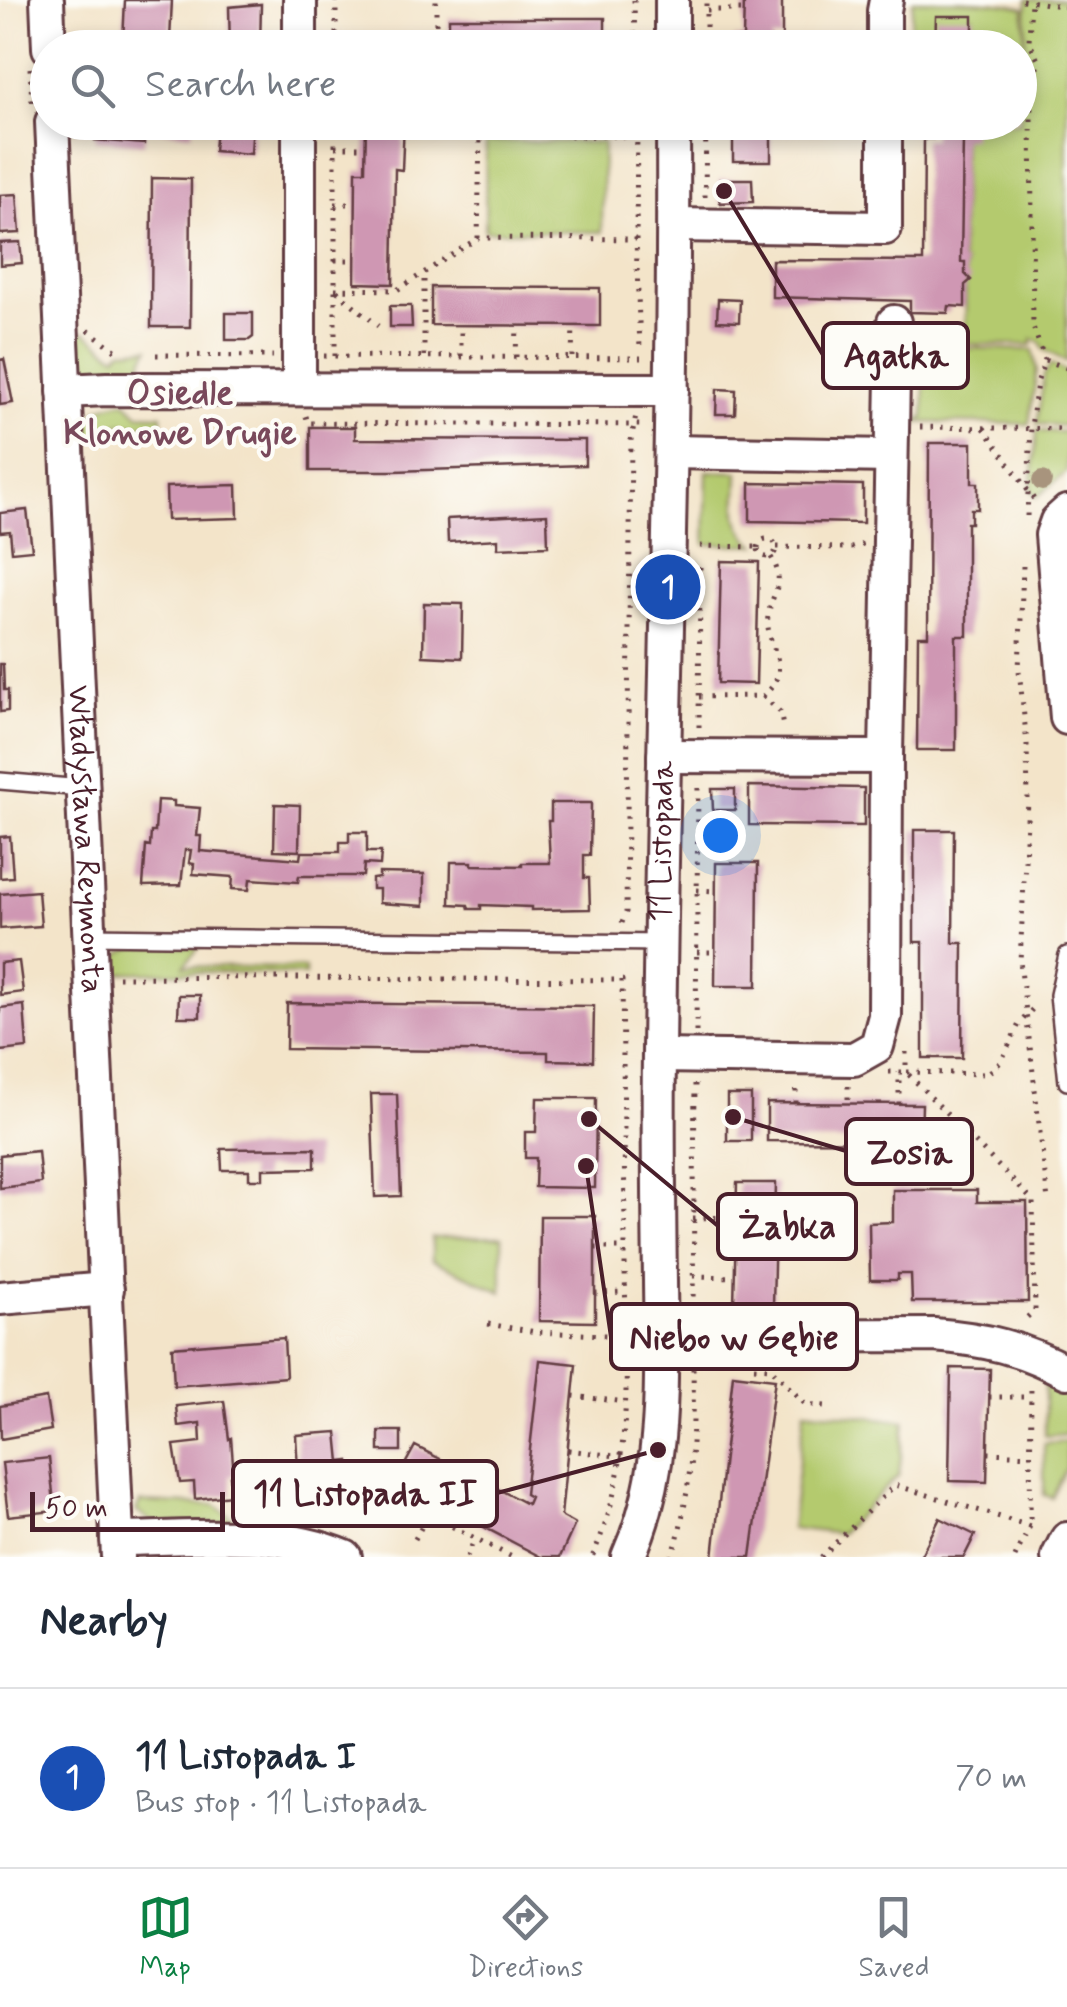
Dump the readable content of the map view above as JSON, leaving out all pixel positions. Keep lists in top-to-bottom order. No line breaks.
{"streets":{"street":["Władysława Reymonta","11 Listopada"]},"districts":["Osiedle Klonowe Drugie"],"places":["Agatka","Zosia","Żabka","Niebo w Gębie","11 Listopada II"],"scale_bar":"50 m","page":{"search":"Search here","pins":"1","scale":"50 m","heading":"Nearby","list":[{"mark":"1","name":"11 Listopada I","note":"Bus stop · 11 Listopada","value":"70 m"}],"nav":["Map","Directions","Saved"]}}
